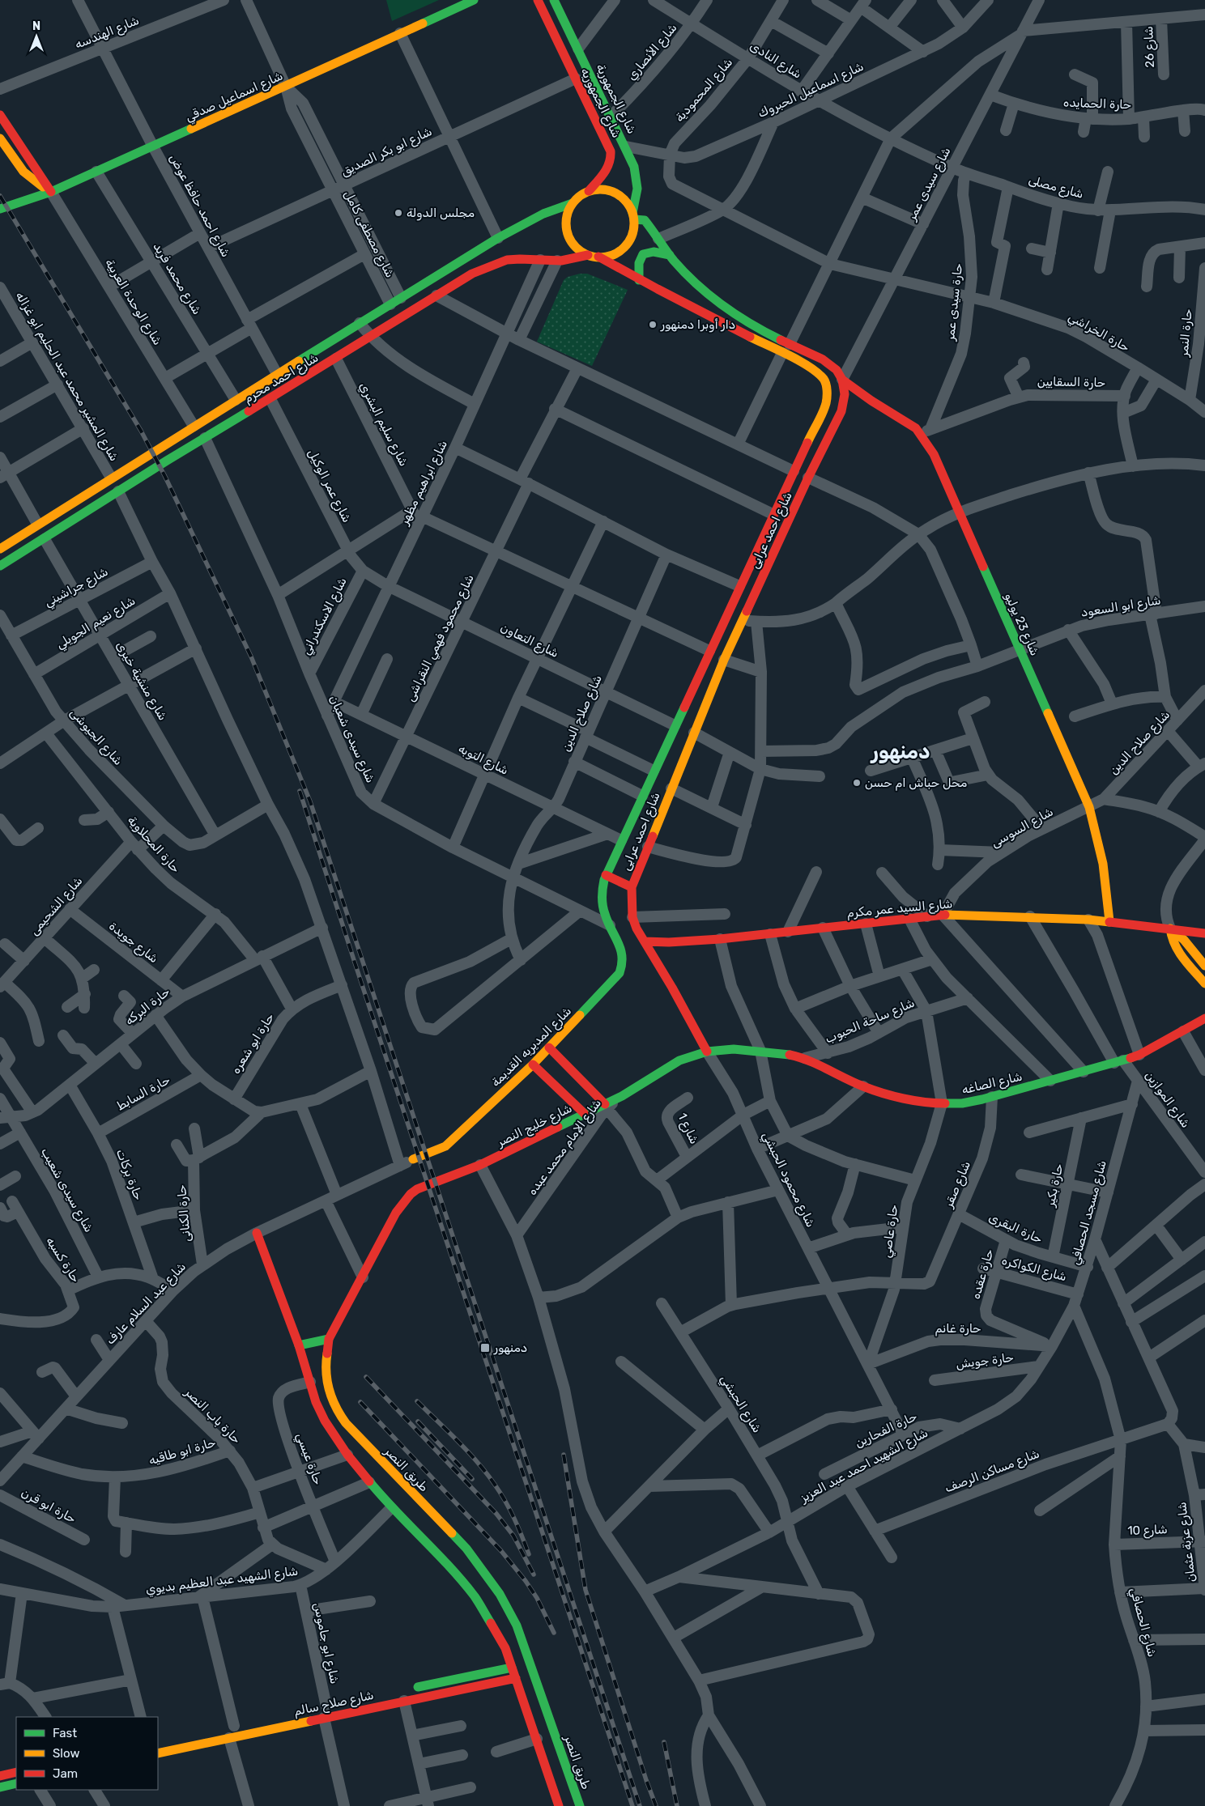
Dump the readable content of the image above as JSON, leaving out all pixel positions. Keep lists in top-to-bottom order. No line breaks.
{"streets":{"main road":["شارع اسماعيل صدقي","شارع الجمهورية","شارع الجمهوريه","شارع الوحدة العربية","شارع احمد محرم","شارع احمد عرابى","شارع 23 يوليو","شارع السيد عمر مكرم","شارع المديريه القديمة","شارع الصاغه","شارع خليج النصر","شارع الإمام محمد عبده","شارع محمود الحبشي","طريق النصر","شارع صلاح سالم"],"street":["شارع الهندسه","شارع 26","شارع الأنصاري","شارع النادى","شارع المحمودية","شارع اسماعيل الحبروك","حارة الحمايده","شارع ابو بكر الصديق","شارع سيدى عمر","شارع مصلى","شارع احمد حافظ عوض","شارع مصطفى كامل","شارع محمد فريد","حارة سيدى عمر","حارة الخراشي","حارة النمر","شارع المشير محمد عبد الحليم ابو غزاله","حارة السقايين","شارع سليم البشري","شارع ابراهيم مظهر","شارع عمر الوكيل","شارع جراشيني","شارع ابو السعود","شارع الاسكندراني","شارع نعيم الجويلي","شارع محمود فهمي النقراشى","شارع التعاون","شارع منشية خيرى","شارع صلاح الدين","شارع الجيوشى","شارع سيدى شعبان","شارع التوبه","شارع السوسى","حارة المحلاوية","شارع الشحيمى","شارع جويدة","حارة البركه","شارع ساحة الحبوب","حارة ابو شعره","حارة السابط","شارع الموازين","شارع 1","حارة بركات","شارع صقر","حارة بكير","شارع سيدى شعيب","شارع مسجد الحصافي","حارة الكنانى","حارة البقرى","حارة عاصي","حارة كسبه","شارع الكواكره","حارة عقده","شارع عبد السلام عارف","حارة غانم","حارة جويش","شارع الحبشي","حارة باب النصر","حارة الفحارين","حارة ابو طاقيه","حارة عيسي","شارع الشهيد احمد عبد العزيز","شارع مساكن الرصف","حارة ابو قرن","شارع 10","شارع عزبة عثمان","شارع الشهيد عبد العظيم بديوي","شارع الحصافي","شارع ابو جاموس"]},"crossings":[["شارع الهندسه","شارع احمد حافظ عوض"],["شارع الأنصاري","شارع النادى"],["شارع الأنصاري","شارع الجمهورية"],["شارع النادى","شارع المحمودية"],["شارع النادى","شارع اسماعيل الحبروك"],["شارع النادى","شارع سيدى عمر"],["شارع النادى","شارع مصلى"],["شارع المحمودية","شارع اسماعيل الحبروك"],["شارع المحمودية","حارة الخراشي"],["شارع اسماعيل الحبروك","شارع الجمهورية"],["شارع اسماعيل الحبروك","حارة الخراشي"],["شارع اسماعيل صدقي","شارع احمد حافظ عوض"],["شارع اسماعيل صدقي","شارع مصطفى كامل"],["شارع اسماعيل صدقي","شارع محمد فريد"],["شارع اسماعيل صدقي","شارع الوحدة العربية"],["شارع الجمهورية","شارع الجمهوريه"],["شارع الجمهورية","شارع احمد محرم"],["شارع الجمهورية","شارع احمد عرابى"],["شارع الجمهوريه","شارع ابو بكر الصديق"],["شارع الجمهوريه","شارع احمد محرم"],["شارع الجمهوريه","شارع احمد عرابى"],["حارة الحمايده","شارع سيدى عمر"],["شارع ابو بكر الصديق","شارع احمد حافظ عوض"],["شارع ابو بكر الصديق","شارع مصطفى كامل"],["شارع سيدى عمر","شارع مصلى"],["شارع سيدى عمر","حارة الخراشي"],["شارع سيدى عمر","شارع احمد عرابى"],["شارع سيدى عمر","شارع 23 يوليو"],["شارع مصلى","حارة سيدى عمر"],["شارع احمد حافظ عوض","شارع احمد محرم"],["شارع مصطفى كامل","شارع احمد محرم"],["شارع محمد فريد","شارع احمد محرم"],["شارع الوحدة العربية","شارع احمد محرم"],["حارة سيدى عمر","حارة الخراشي"],["حارة سيدى عمر","حارة السقايين"],["حارة سيدى عمر","شارع 23 يوليو"],["حارة الخراشي","حارة النمر"],["شارع المشير محمد عبد الحليم ابو غزاله","شارع احمد محرم"],["شارع احمد محرم","شارع سليم البشري"],["شارع احمد محرم","شارع ابراهيم مظهر"],["شارع احمد محرم","شارع عمر الوكيل"],["شارع احمد محرم","شارع احمد عرابى"],["شارع احمد محرم","شارع منشية خيرى"],["شارع احمد محرم","شارع سيدى شعبان"],["حارة السقايين","شارع 23 يوليو"],["شارع سليم البشري","شارع ابراهيم مظهر"],["شارع ابراهيم مظهر","شارع التعاون"],["شارع ابراهيم مظهر","شارع سيدى شعبان"],["شارع ابراهيم مظهر","شارع التوبه"],["شارع عمر الوكيل","شارع الاسكندراني"],["شارع عمر الوكيل","شارع التعاون"],["شارع احمد عرابى","شارع 23 يوليو"],["شارع احمد عرابى","شارع التعاون"],["شارع احمد عرابى","شارع سيدى شعبان"],["شارع احمد عرابى","شارع التوبه"],["شارع احمد عرابى","شارع السيد عمر مكرم"],["شارع احمد عرابى","شارع المديريه القديمة"],["شارع احمد عرابى","شارع محمود الحبشي"],["شارع جراشيني","شارع منشية خيرى"],["شارع جراشيني","شارع الجيوشى"],["شارع ابو السعود","شارع 23 يوليو"],["شارع الاسكندراني","شارع سيدى شعبان"],["شارع نعيم الجويلي","شارع منشية خيرى"],["شارع نعيم الجويلي","شارع الجيوشى"],["شارع 23 يوليو","شارع صلاح الدين"],["شارع 23 يوليو","شارع السوسى"],["شارع 23 يوليو","شارع السيد عمر مكرم"],["شارع محمود فهمي النقراشى","شارع التعاون"],["شارع محمود فهمي النقراشى","شارع سيدى شعبان"],["شارع محمود فهمي النقراشى","شارع التوبه"],["شارع التعاون","شارع صلاح الدين"],["شارع منشية خيرى","شارع الجيوشى"],["شارع صلاح الدين","شارع سيدى شعبان"],["شارع صلاح الدين","شارع التوبه"],["شارع صلاح الدين","شارع السوسى"],["شارع الجيوشى","شارع الشحيمى"],["شارع سيدى شعبان","شارع المديريه القديمة"],["شارع السوسى","شارع السيد عمر مكرم"],["حارة المحلاوية","شارع الشحيمى"],["حارة المحلاوية","حارة البركه"],["حارة المحلاوية","حارة ابو شعره"],["شارع الشحيمى","شارع جويدة"],["شارع السيد عمر مكرم","شارع الموازين"],["شارع السيد عمر مكرم","شارع محمود الحبشي"],["شارع جويدة","حارة البركه"],["حارة البركه","حارة بركات"],["حارة البركه","شارع سيدى شعيب"],["شارع ساحة الحبوب","شارع الصاغه"],["شارع المديريه القديمة","شارع عبد السلام عارف"],["شارع الصاغه","شارع الموازين"],["شارع الصاغه","شارع الإمام محمد عبده"],["شارع الصاغه","شارع محمود الحبشي"],["شارع الصاغه","شارع صقر"],["شارع الصاغه","حارة عاصي"],["حارة السابط","حارة بركات"],["شارع الموازين","شارع مسجد الحصافي"],["شارع خليج النصر","شارع الإمام محمد عبده"],["شارع خليج النصر","طريق النصر"],["شارع الإمام محمد عبده","شارع محمود الحبشي"],["شارع محمود الحبشي","حارة عاصي"],["شارع محمود الحبشي","حارة غانم"],["شارع محمود الحبشي","حارة الفحارين"],["شارع صقر","حارة البقرى"],["شارع صقر","حارة عاصي"],["حارة بكير","حارة البقرى"],["شارع مسجد الحصافي","حارة البقرى"],["شارع مسجد الحصافي","شارع الكواكره"],["شارع مسجد الحصافي","حارة عقده"],["شارع مسجد الحصافي","حارة غانم"],["شارع مسجد الحصافي","شارع الشهيد احمد عبد العزيز"],["شارع مسجد الحصافي","شارع الحصافي"],["حارة الكنانى","شارع عبد السلام عارف"],["حارة البقرى","حارة عقده"],["حارة عاصي","حارة غانم"],["شارع الكواكره","حارة عقده"],["حارة عقده","حارة غانم"],["حارة عقده","شارع الشهيد احمد عبد العزيز"],["شارع عبد السلام عارف","حارة باب النصر"],["شارع عبد السلام عارف","حارة ابو طاقيه"],["شارع عبد السلام عارف","طريق النصر"],["حارة غانم","شارع الشهيد احمد عبد العزيز"],["حارة جويش","شارع الشهيد احمد عبد العزيز"],["شارع الحبشي","شارع الشهيد احمد عبد العزيز"],["حارة باب النصر","حارة ابو طاقيه"],["حارة الفحارين","شارع الشهيد احمد عبد العزيز"],["حارة عيسي","طريق النصر"],["حارة عيسي","شارع الشهيد عبد العظيم بديوي"],["طريق النصر","شارع الشهيد عبد العظيم بديوي"],["طريق النصر","شارع صلاح سالم"],["شارع مساكن الرصف","شارع الحصافي"],["شارع 10","شارع عزبة عثمان"],["شارع 10","شارع الحصافي"],["شارع الشهيد عبد العظيم بديوي","شارع ابو جاموس"],["شارع ابو جاموس","شارع صلاح سالم"]],"districts":["دمنهور"],"places":{"other":["مجلس الدولة","دار أوبرا دمنهور","محل حباش ام حسن"],"transit":["دمنهور"]},"legend":["Fast","Slow","Jam"],"north":"top"}
